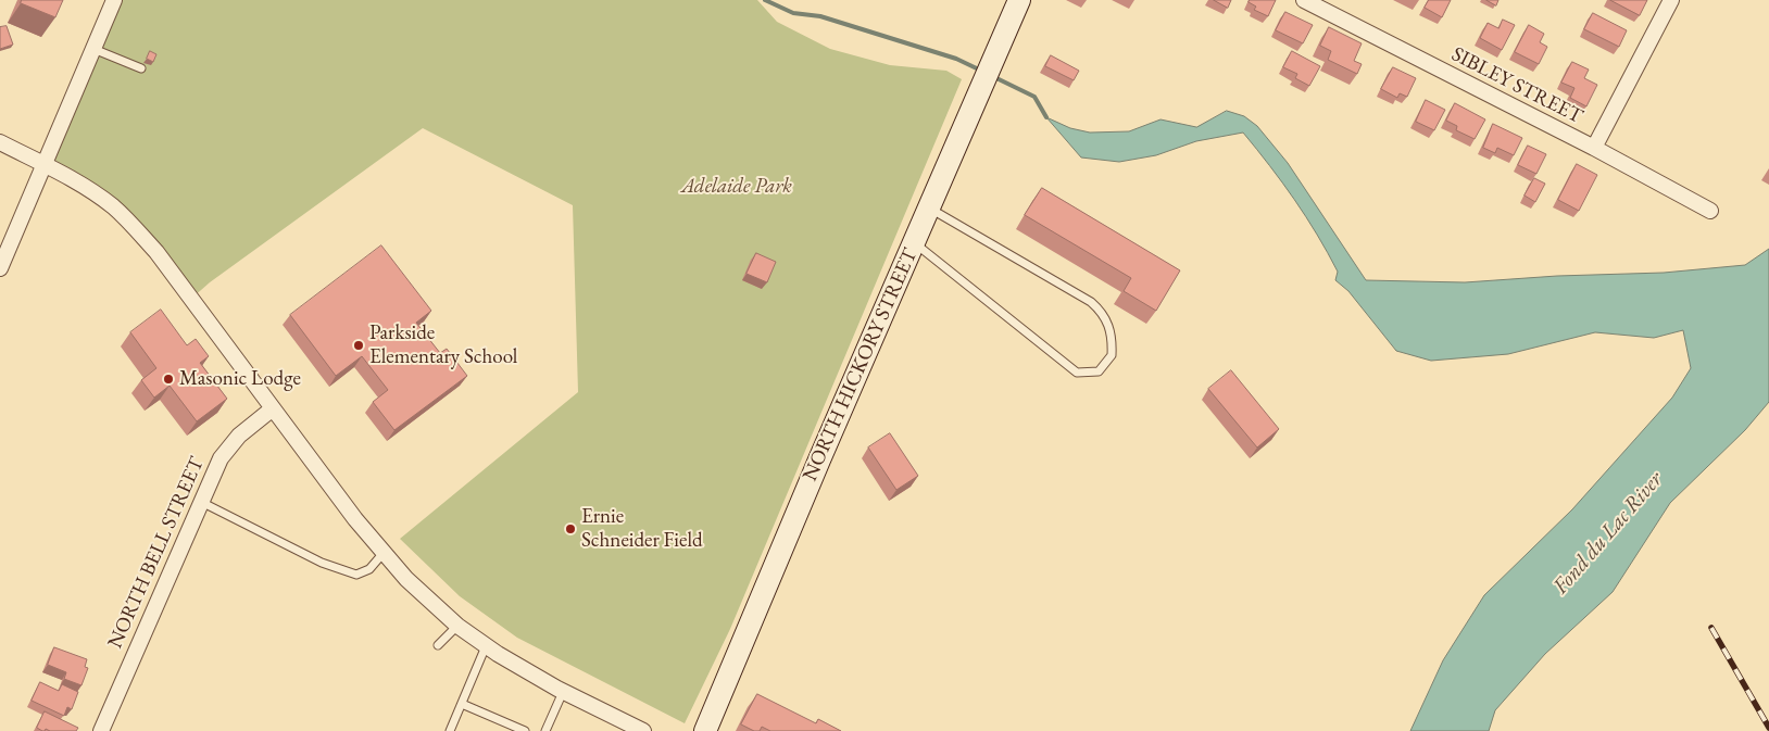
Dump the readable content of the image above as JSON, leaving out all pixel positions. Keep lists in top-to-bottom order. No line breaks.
{"streets":{"street":["SIBLEY STREET","NORTH HICKORY STREET","NORTH BELL STREET"]},"water":["Fond du Lac River"],"parks":["Adelaide Park"],"places":["Parkside Elementary School","Masonic Lodge","Ernie Schneider Field"]}
